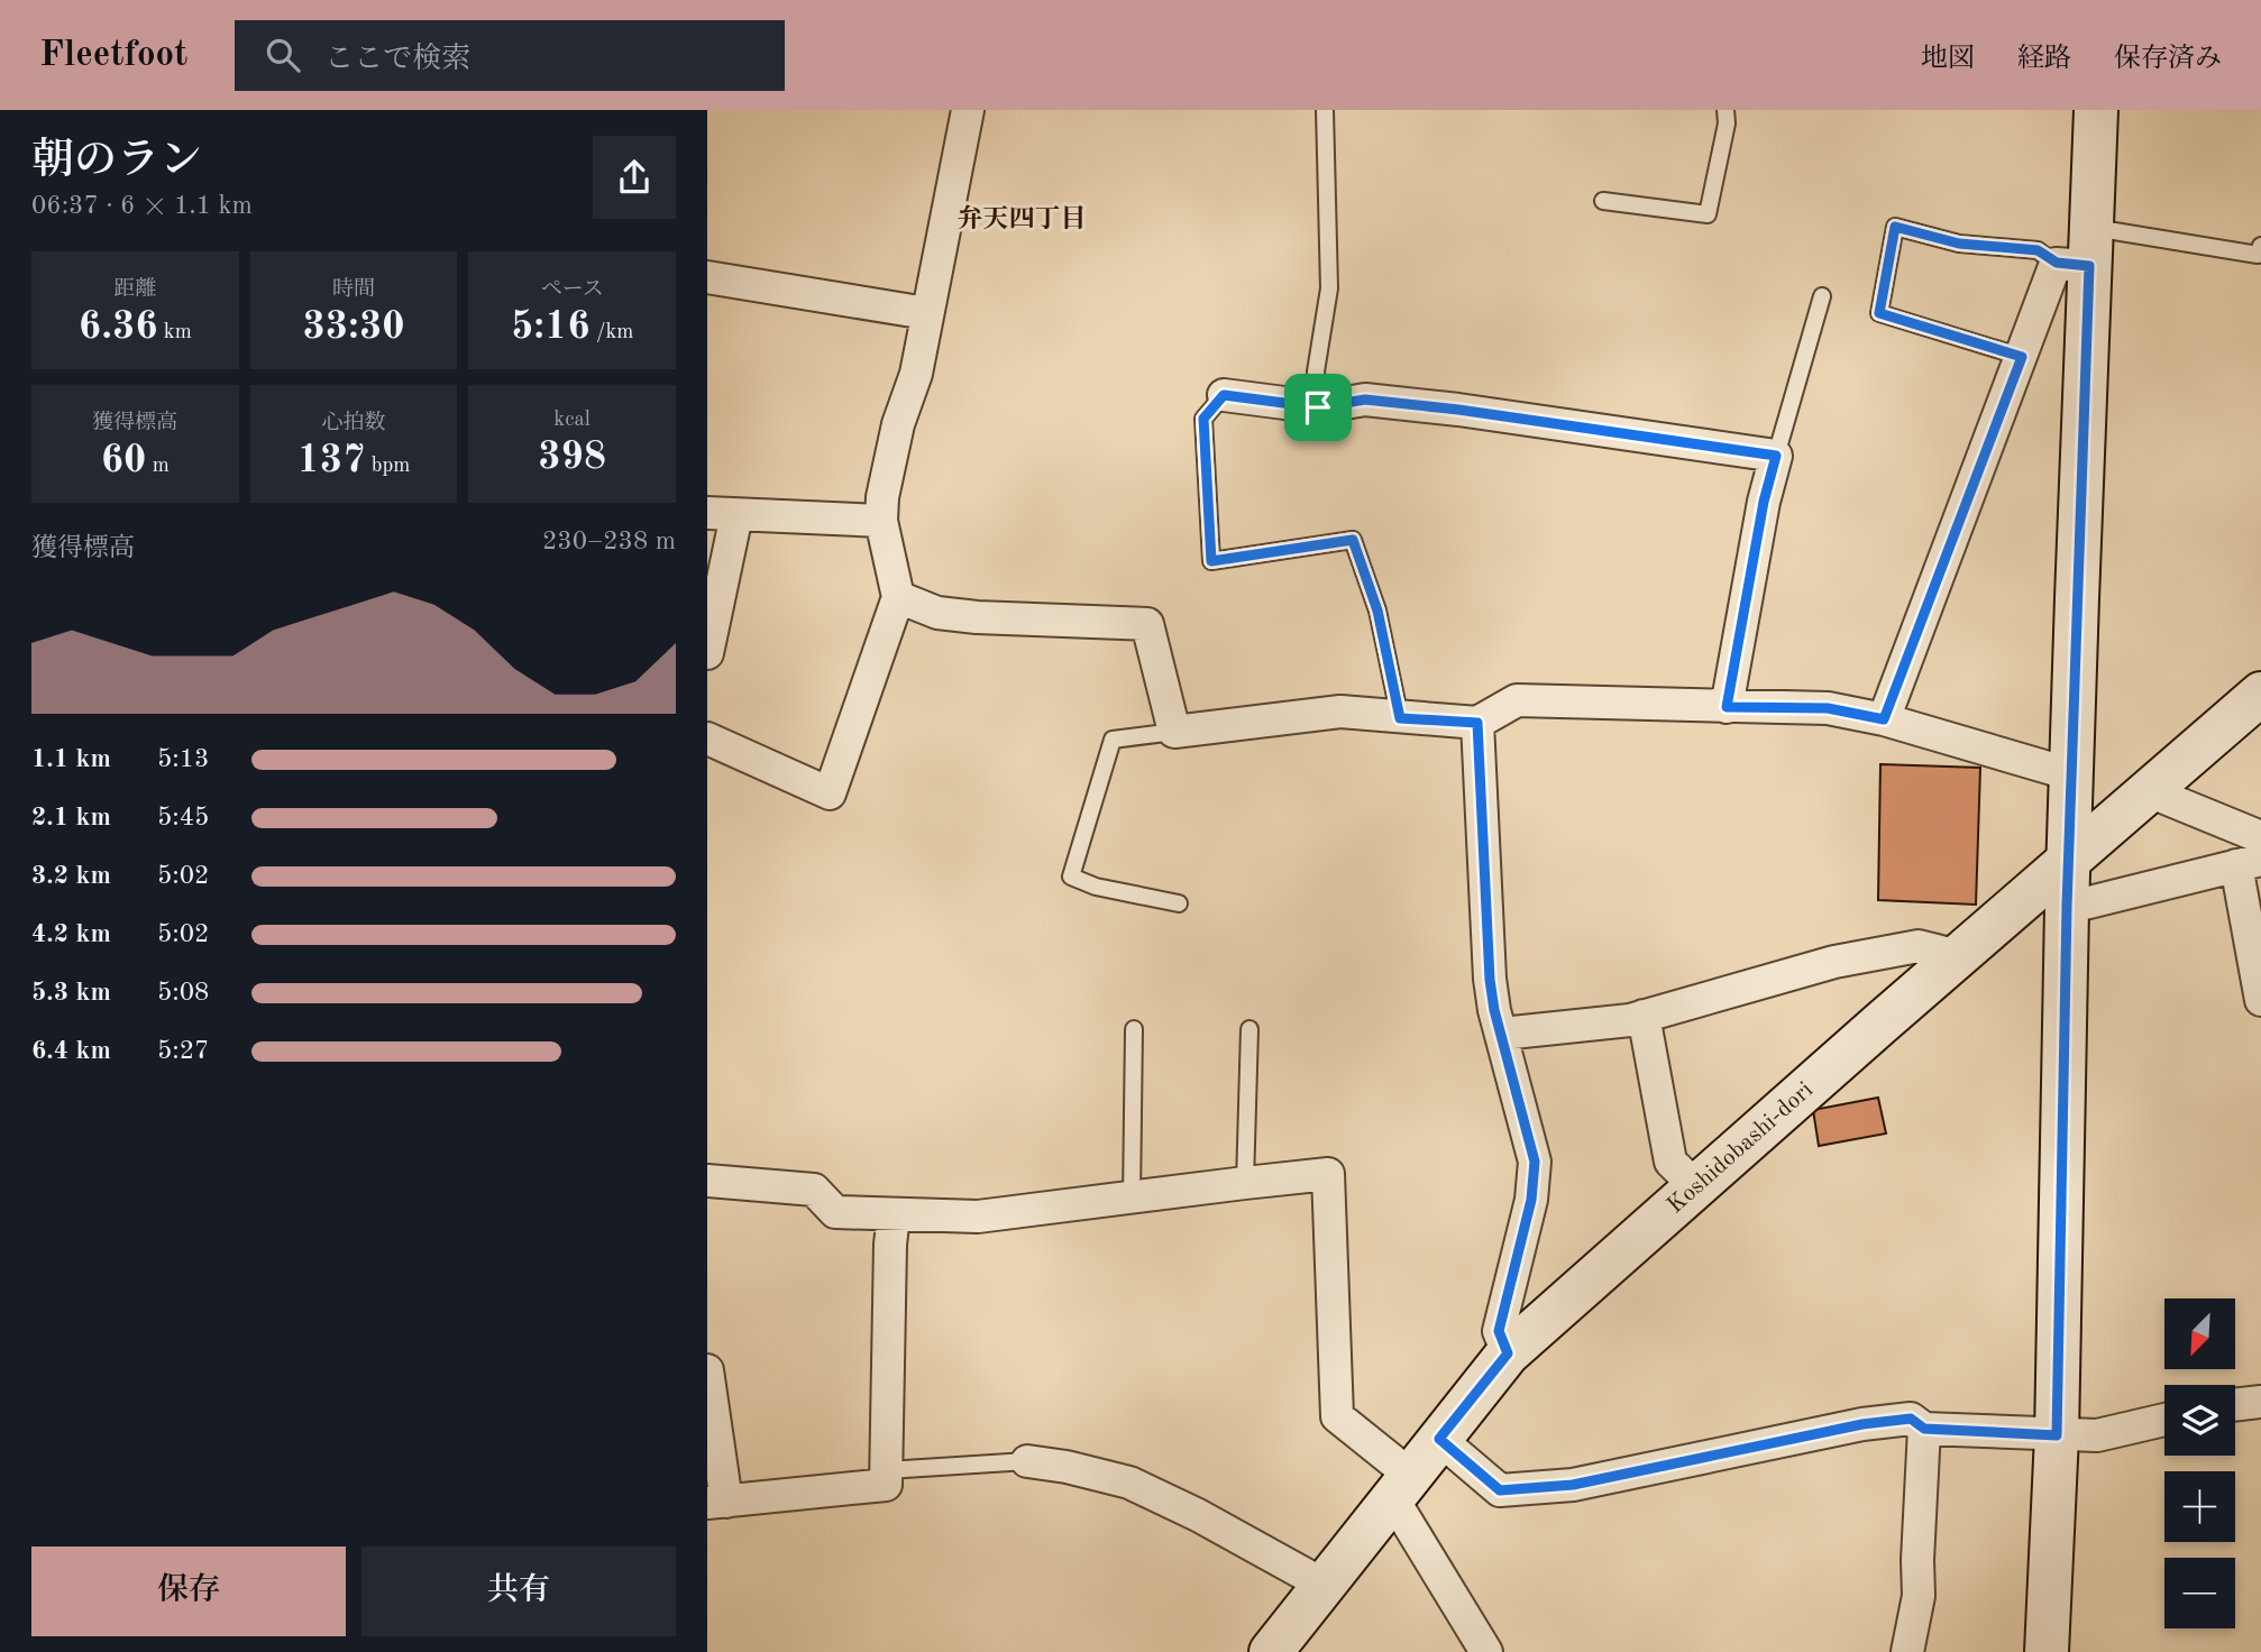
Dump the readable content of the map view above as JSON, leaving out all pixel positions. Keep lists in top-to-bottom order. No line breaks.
{"streets":{"main road":["Koshidobashi-dori"]},"districts":["弁天四丁目"],"north":"bottom left","page":{"header":"Fleetfoot","search":"ここで検索","nav":["地図","経路","保存済み"],"heading":["朝のラン","06:37 · 6 × 1.1 km"],"stats":[["距離","6.36 km"],["時間","33:30"],["ペース","5:16 /km"],["獲得標高","60 m"],["心拍数","137 bpm"],["kcal","398"]],"chart":["獲得標高","230–238 m"],"list":[{"name":"1.1 km","note":"5:13"},{"name":"2.1 km","note":"5:45"},{"name":"3.2 km","note":"5:02"},{"name":"4.2 km","note":"5:02"},{"name":"5.3 km","note":"5:08"},{"name":"6.4 km","note":"5:27"}],"map_buttons":["+","−"],"buttons":["保存","共有"]}}
